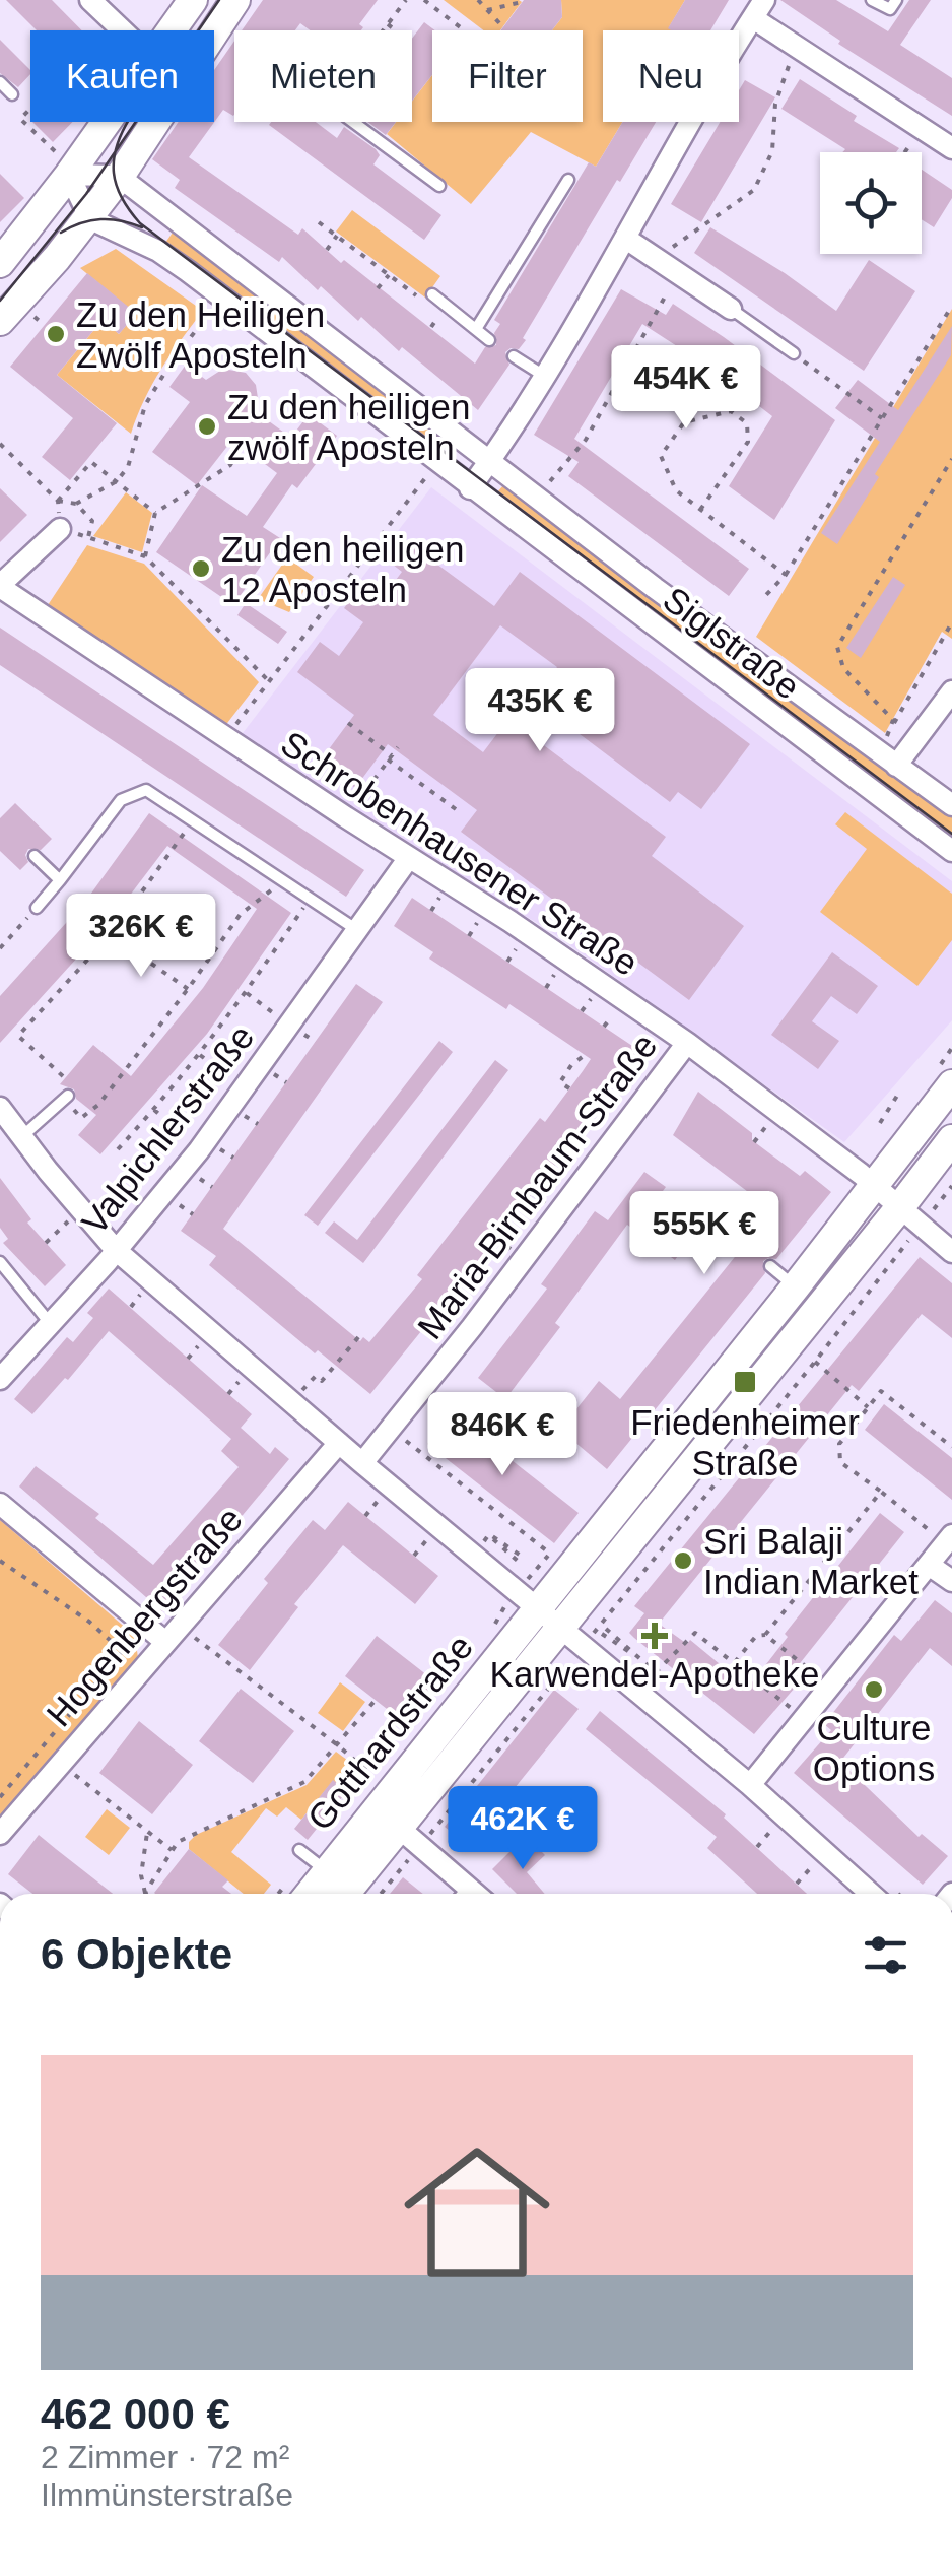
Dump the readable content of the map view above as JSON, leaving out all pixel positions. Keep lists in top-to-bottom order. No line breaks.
{"streets":{"main road":["Gotthardstraße"],"street":["Siglstraße","Schrobenhausener Straße","Valpichlerstraße","Maria-Birnbaum-Straße","Hogenbergstraße"]},"crossings":[["Schrobenhausener Straße","Valpichlerstraße"],["Schrobenhausener Straße","Maria-Birnbaum-Straße"]],"places":{"other":["Zu den Heiligen Zwölf Aposteln","Zu den heiligen zwölf Aposteln","Zu den heiligen 12 Aposteln","Sri Balaji Indian Market","Culture Options"],"transit":["Friedenheimer Straße"],"health":["Karwendel-Apotheke"]},"page":{"chip":["Kaufen","Mieten","Filter","Neu"],"price":["454K €","435K €","326K €","555K €","846K €","462K €"],"heading":"6 Objekte","list":[{"name":"462 000 €","note":"2 Zimmer · 72 m² · Ilmmünsterstraße"}]}}
